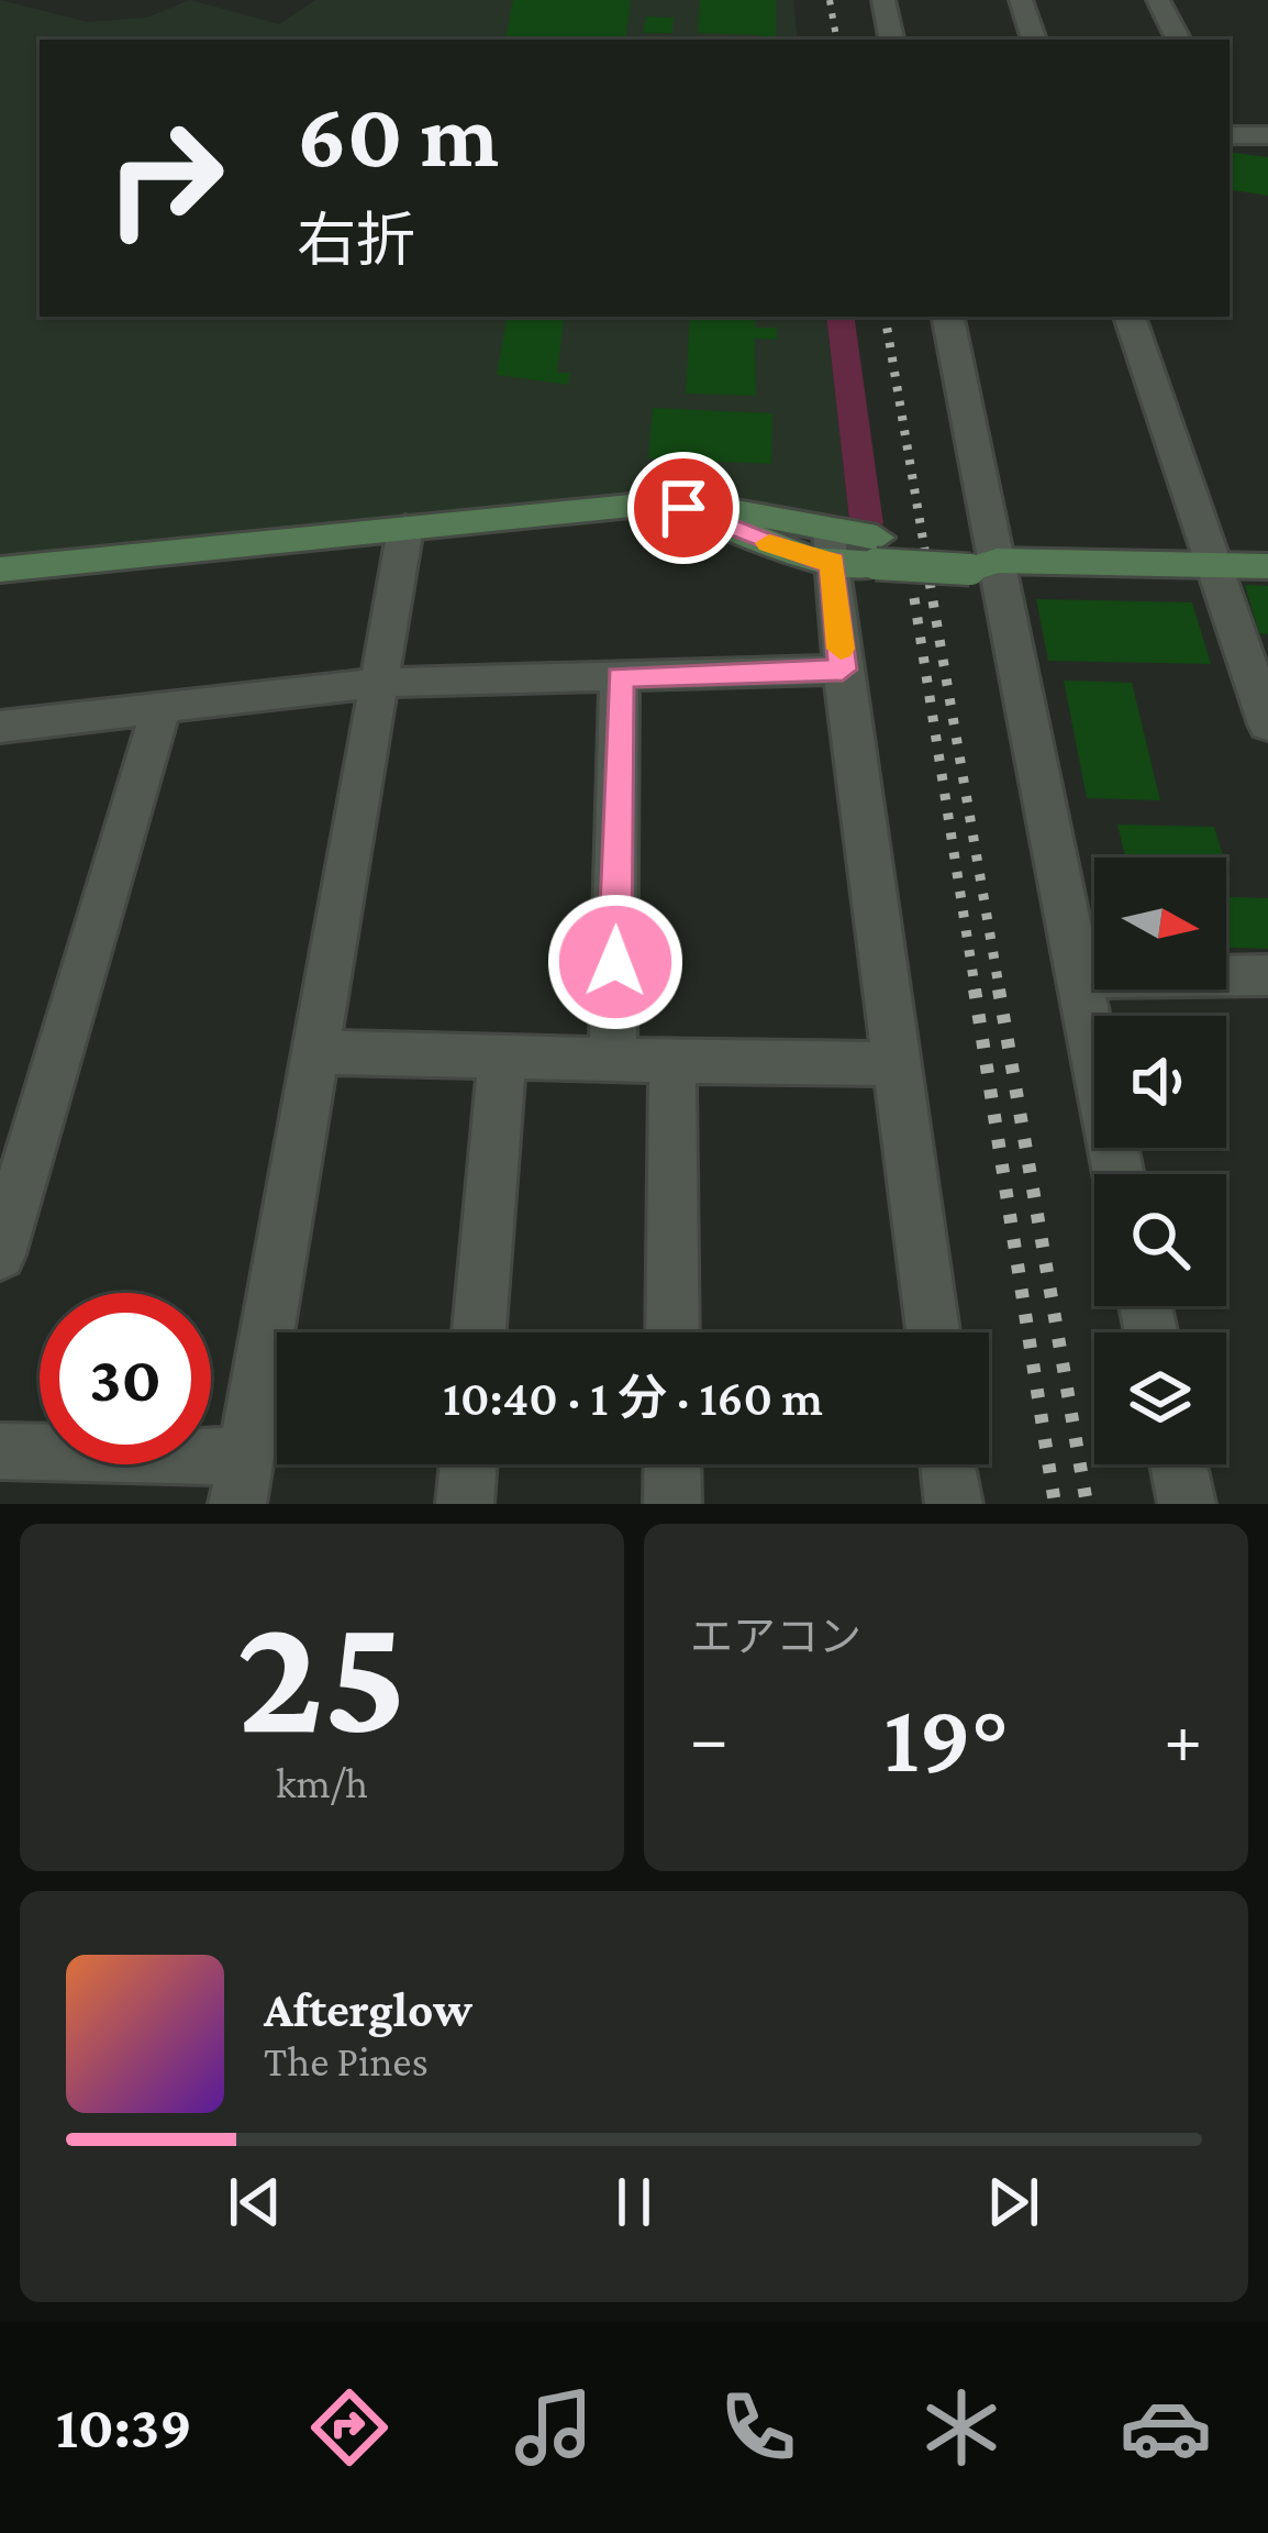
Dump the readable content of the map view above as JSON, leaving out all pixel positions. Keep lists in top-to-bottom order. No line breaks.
{"north":"right","page":{"turn":["60 m","右折"],"limit":"30","trip":"10:40 · 1 分 · 160 m","tile":[["25","km/h"],"エアコン"],"heat":["−","19°","+"],"song":["Afterglow","The Pines"],"tabs":"10:39"}}
